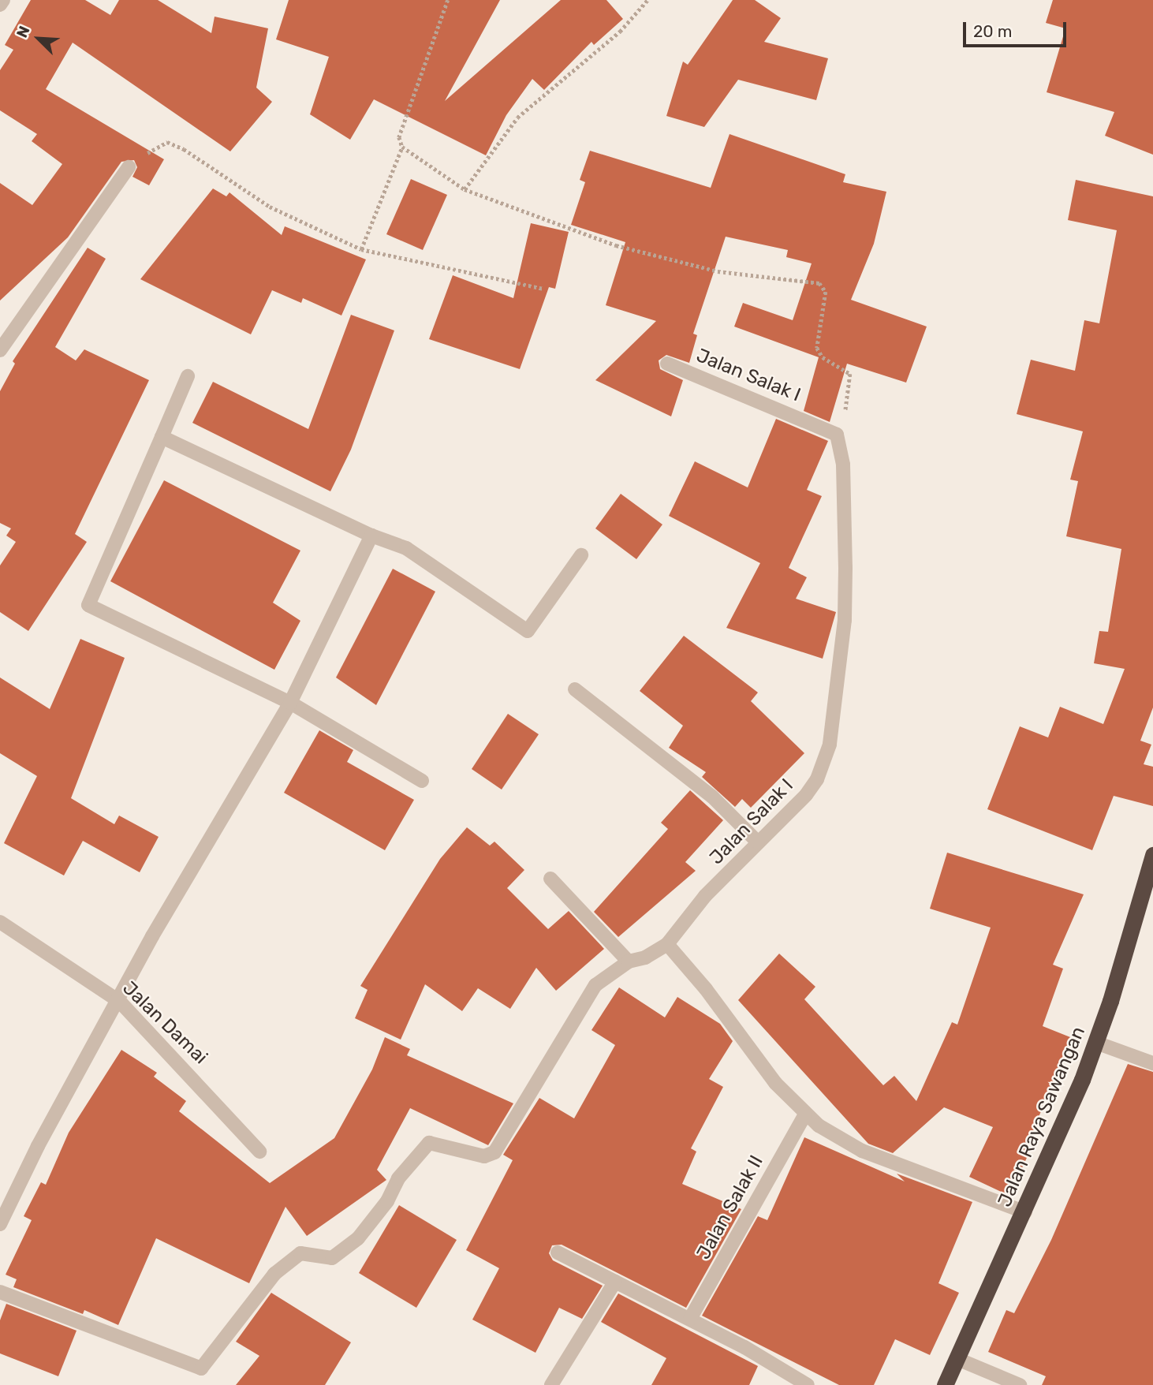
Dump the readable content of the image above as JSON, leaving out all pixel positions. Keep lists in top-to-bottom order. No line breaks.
{"streets":{"highway":["Jalan Raya Sawangan"],"street":["Jalan Salak I","Jalan Damai","Jalan Salak II"]},"scale_bar":"20 m","north":"top left"}
